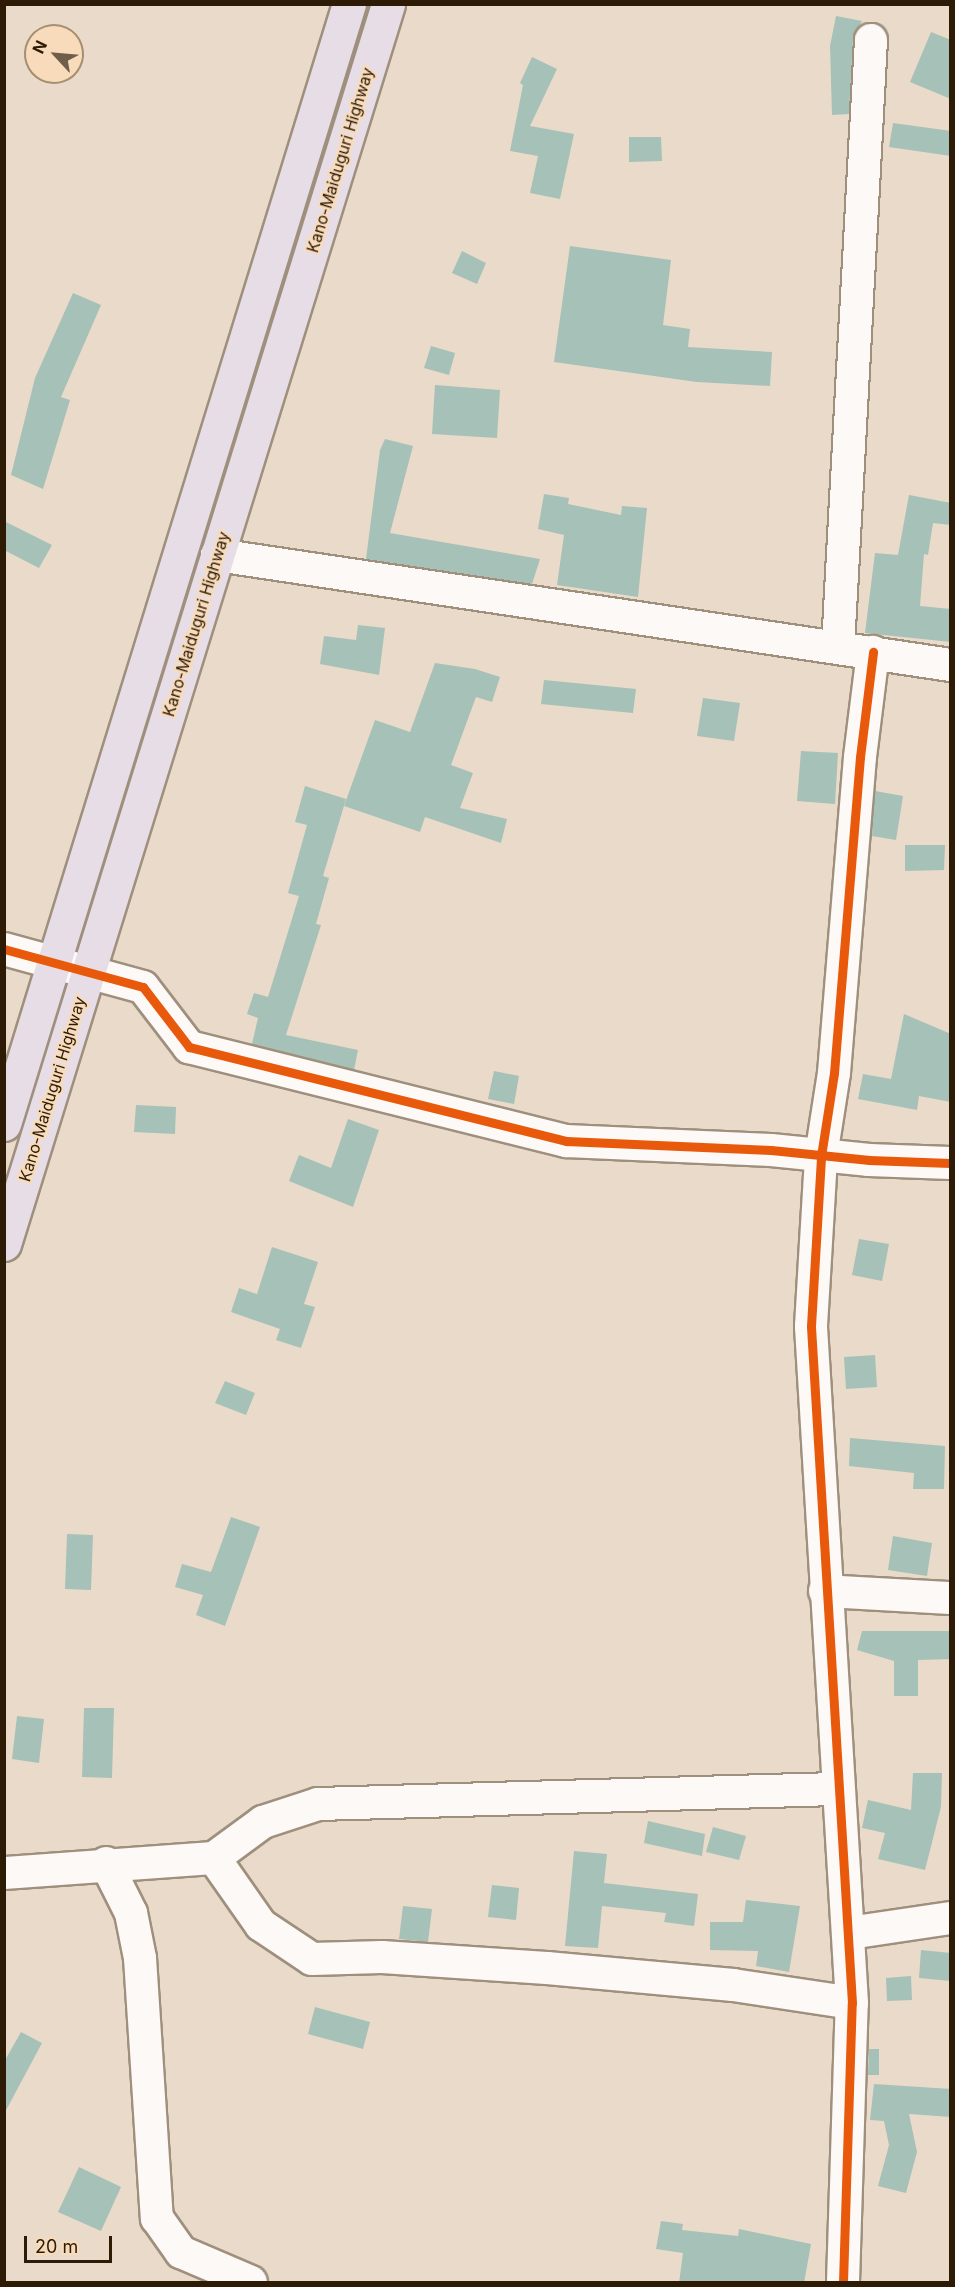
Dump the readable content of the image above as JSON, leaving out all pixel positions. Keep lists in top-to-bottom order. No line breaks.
{"streets":{"highway":["Kano-Maiduguri Highway"]},"scale_bar":"20 m","north":"top left"}
